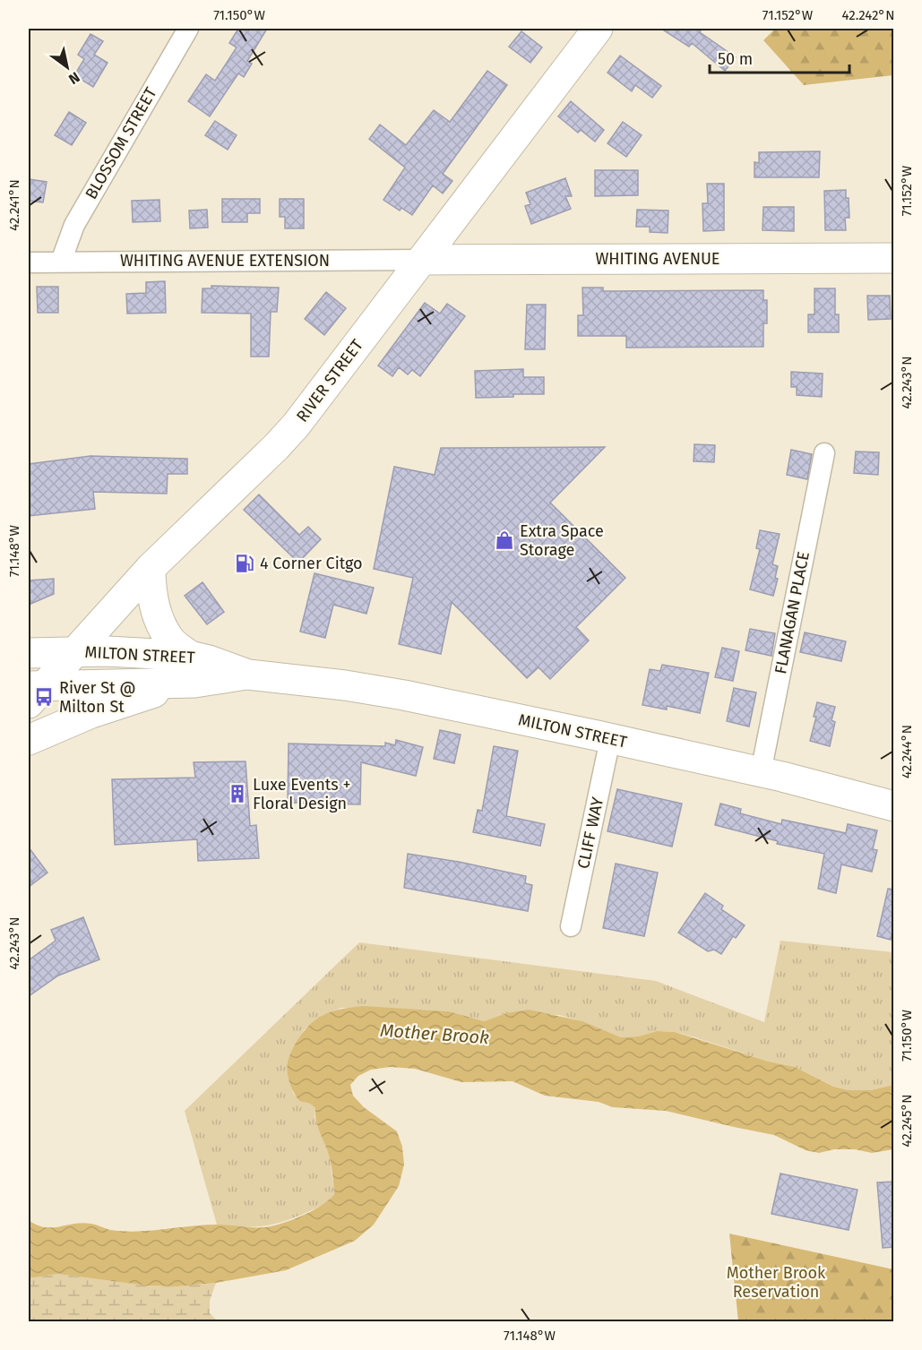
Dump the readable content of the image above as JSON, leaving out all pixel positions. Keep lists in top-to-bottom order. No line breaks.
{"streets":{"street":["BLOSSOM STREET","WHITING AVENUE","WHITING AVENUE EXTENSION","RIVER STREET","FLANAGAN PLACE","MILTON STREET","CLIFF WAY"]},"crossings":[["BLOSSOM STREET","WHITING AVENUE EXTENSION"],["WHITING AVENUE","WHITING AVENUE EXTENSION"],["WHITING AVENUE","RIVER STREET"],["WHITING AVENUE EXTENSION","RIVER STREET"],["RIVER STREET","MILTON STREET"],["FLANAGAN PLACE","MILTON STREET"],["MILTON STREET","CLIFF WAY"]],"water":["Mother Brook"],"parks":["Mother Brook Reservation"],"places":{"shop":["Extra Space Storage"],"fuel station":["4 Corner Citgo"],"bus stop":["River St @ Milton St"],"building":["Luxe Events + Floral Design"]},"scale_bar":"50 m","north":"bottom right","coordinates":["71.150°W","71.152°W","42.242°N","42.241°N","42.243°N","71.148°W","42.244°N","42.245°N"]}
